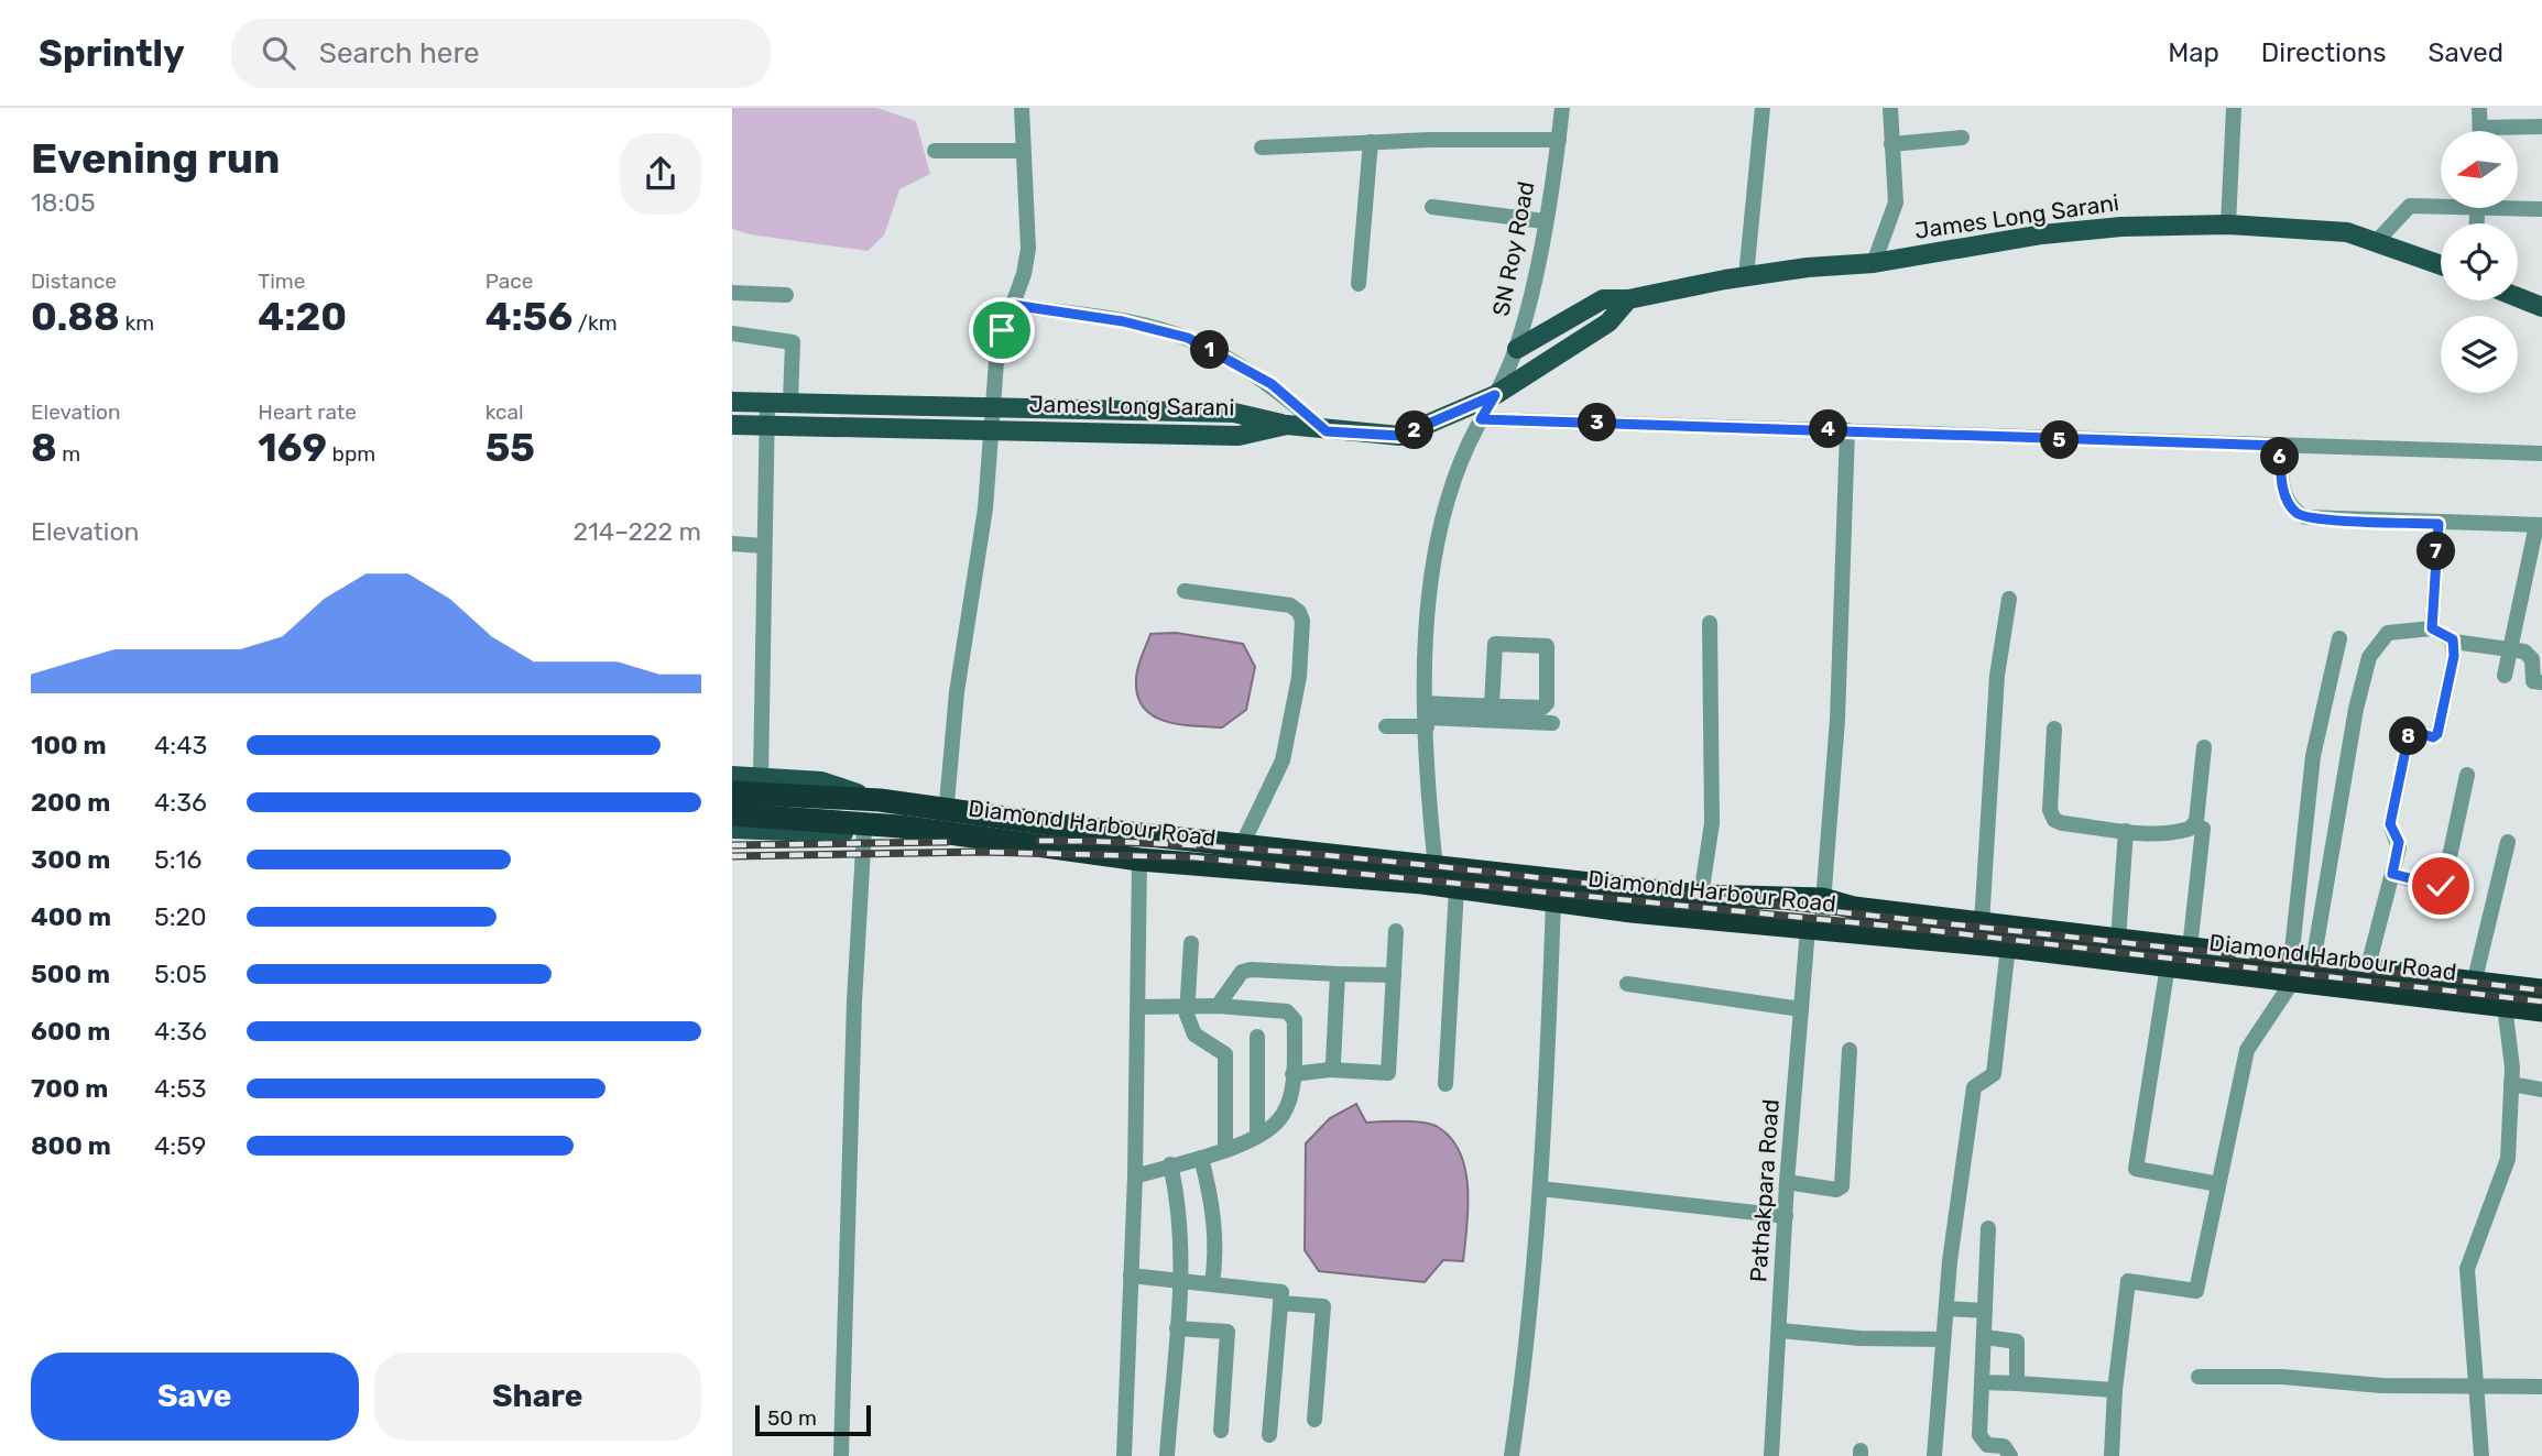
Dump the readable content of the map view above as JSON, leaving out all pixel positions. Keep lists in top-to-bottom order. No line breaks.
{"streets":{"highway":["Diamond Harbour Road"],"main road":["James Long Sarani"],"street":["SN Roy Road","Pathakpara Road"]},"crossings":[["James Long Sarani","SN Roy Road"],["SN Roy Road","Diamond Harbour Road"],["Diamond Harbour Road","Pathakpara Road"]],"scale_bar":"50 m","north":"left","page":{"header":"Sprintly","search":"Search here","nav":["Map","Directions","Saved"],"heading":["Evening run","18:05"],"stats":[["Distance","0.88 km"],["Time","4:20"],["Pace","4:56 /km"],["Elevation","8 m"],["Heart rate","169 bpm"],["kcal","55"]],"pins":["1","3","4","2","5","6","7","8"],"chart":["Elevation","214–222 m"],"list":[{"name":"100 m","note":"4:43"},{"name":"200 m","note":"4:36"},{"name":"300 m","note":"5:16"},{"name":"400 m","note":"5:20"},{"name":"500 m","note":"5:05"},{"name":"600 m","note":"4:36"},{"name":"700 m","note":"4:53"},{"name":"800 m","note":"4:59"}],"buttons":["Save","Share"],"scale":"50 m"}}
